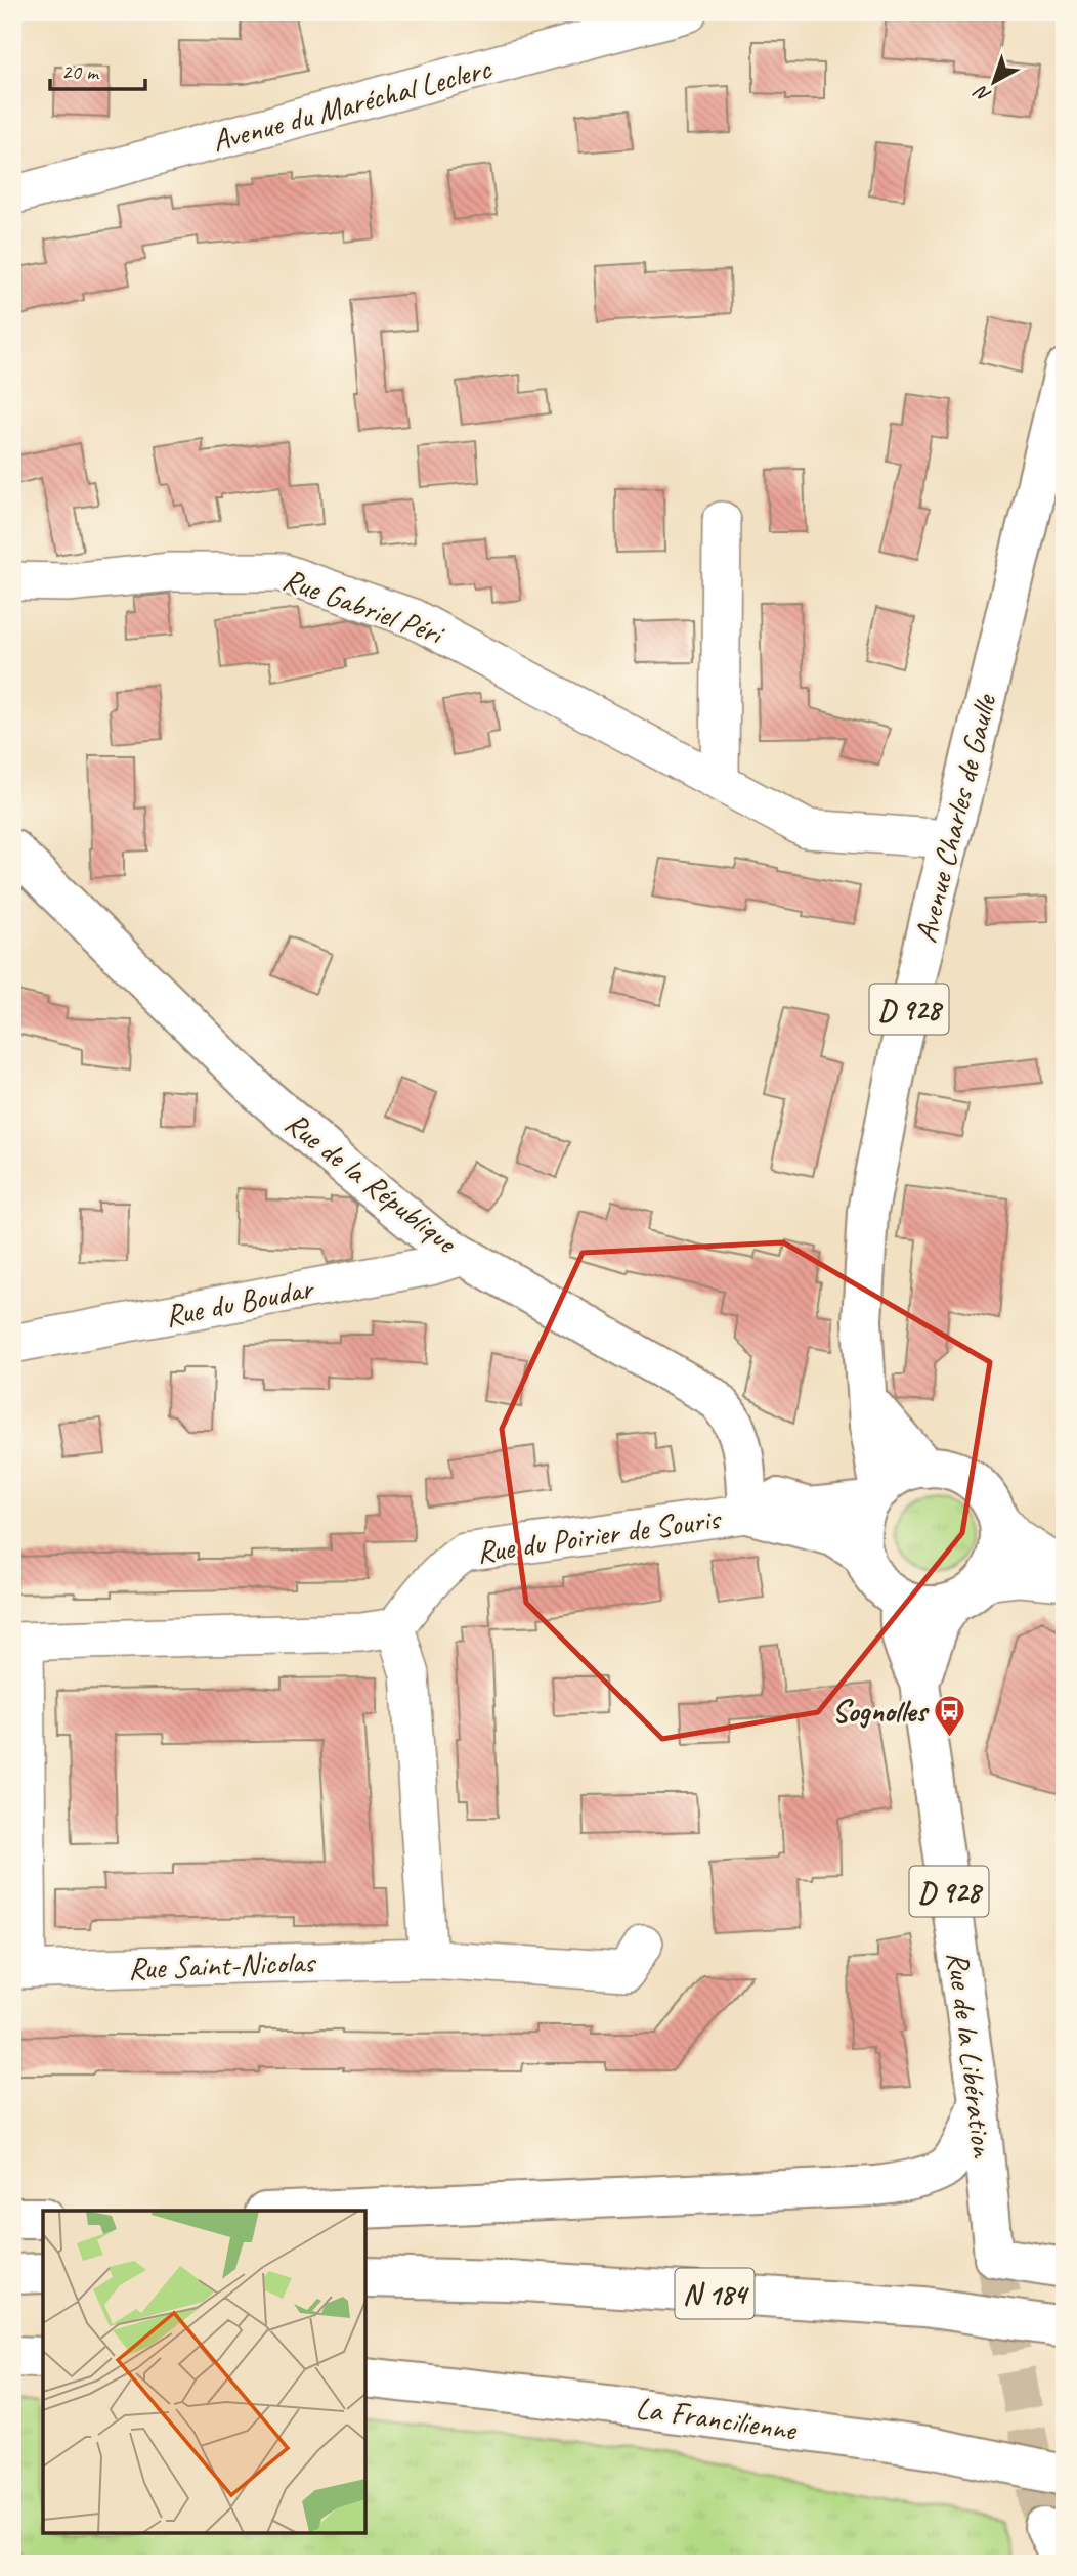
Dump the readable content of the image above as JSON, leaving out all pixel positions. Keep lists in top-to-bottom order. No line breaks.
{"streets":{"main road":["Avenue Charles de Gaulle","D 928","Rue de la République","Rue du Poirier de Souris","Rue de la Libération","N 184","La Francilienne"],"street":["Avenue du Maréchal Leclerc","Rue Gabriel Péri","Rue du Boudar","Rue Saint-Nicolas"]},"crossings":[["Rue Gabriel Péri","Avenue Charles de Gaulle"],["Avenue Charles de Gaulle","Rue du Poirier de Souris"],["Avenue Charles de Gaulle","Rue de la Libération"],["Rue de la République","Rue du Boudar"],["Rue de la République","Rue du Poirier de Souris"],["Rue du Poirier de Souris","Rue de la Libération"]],"places":{"bus stop":["Sognolles"]},"scale_bar":"20 m","north":"bottom left"}
